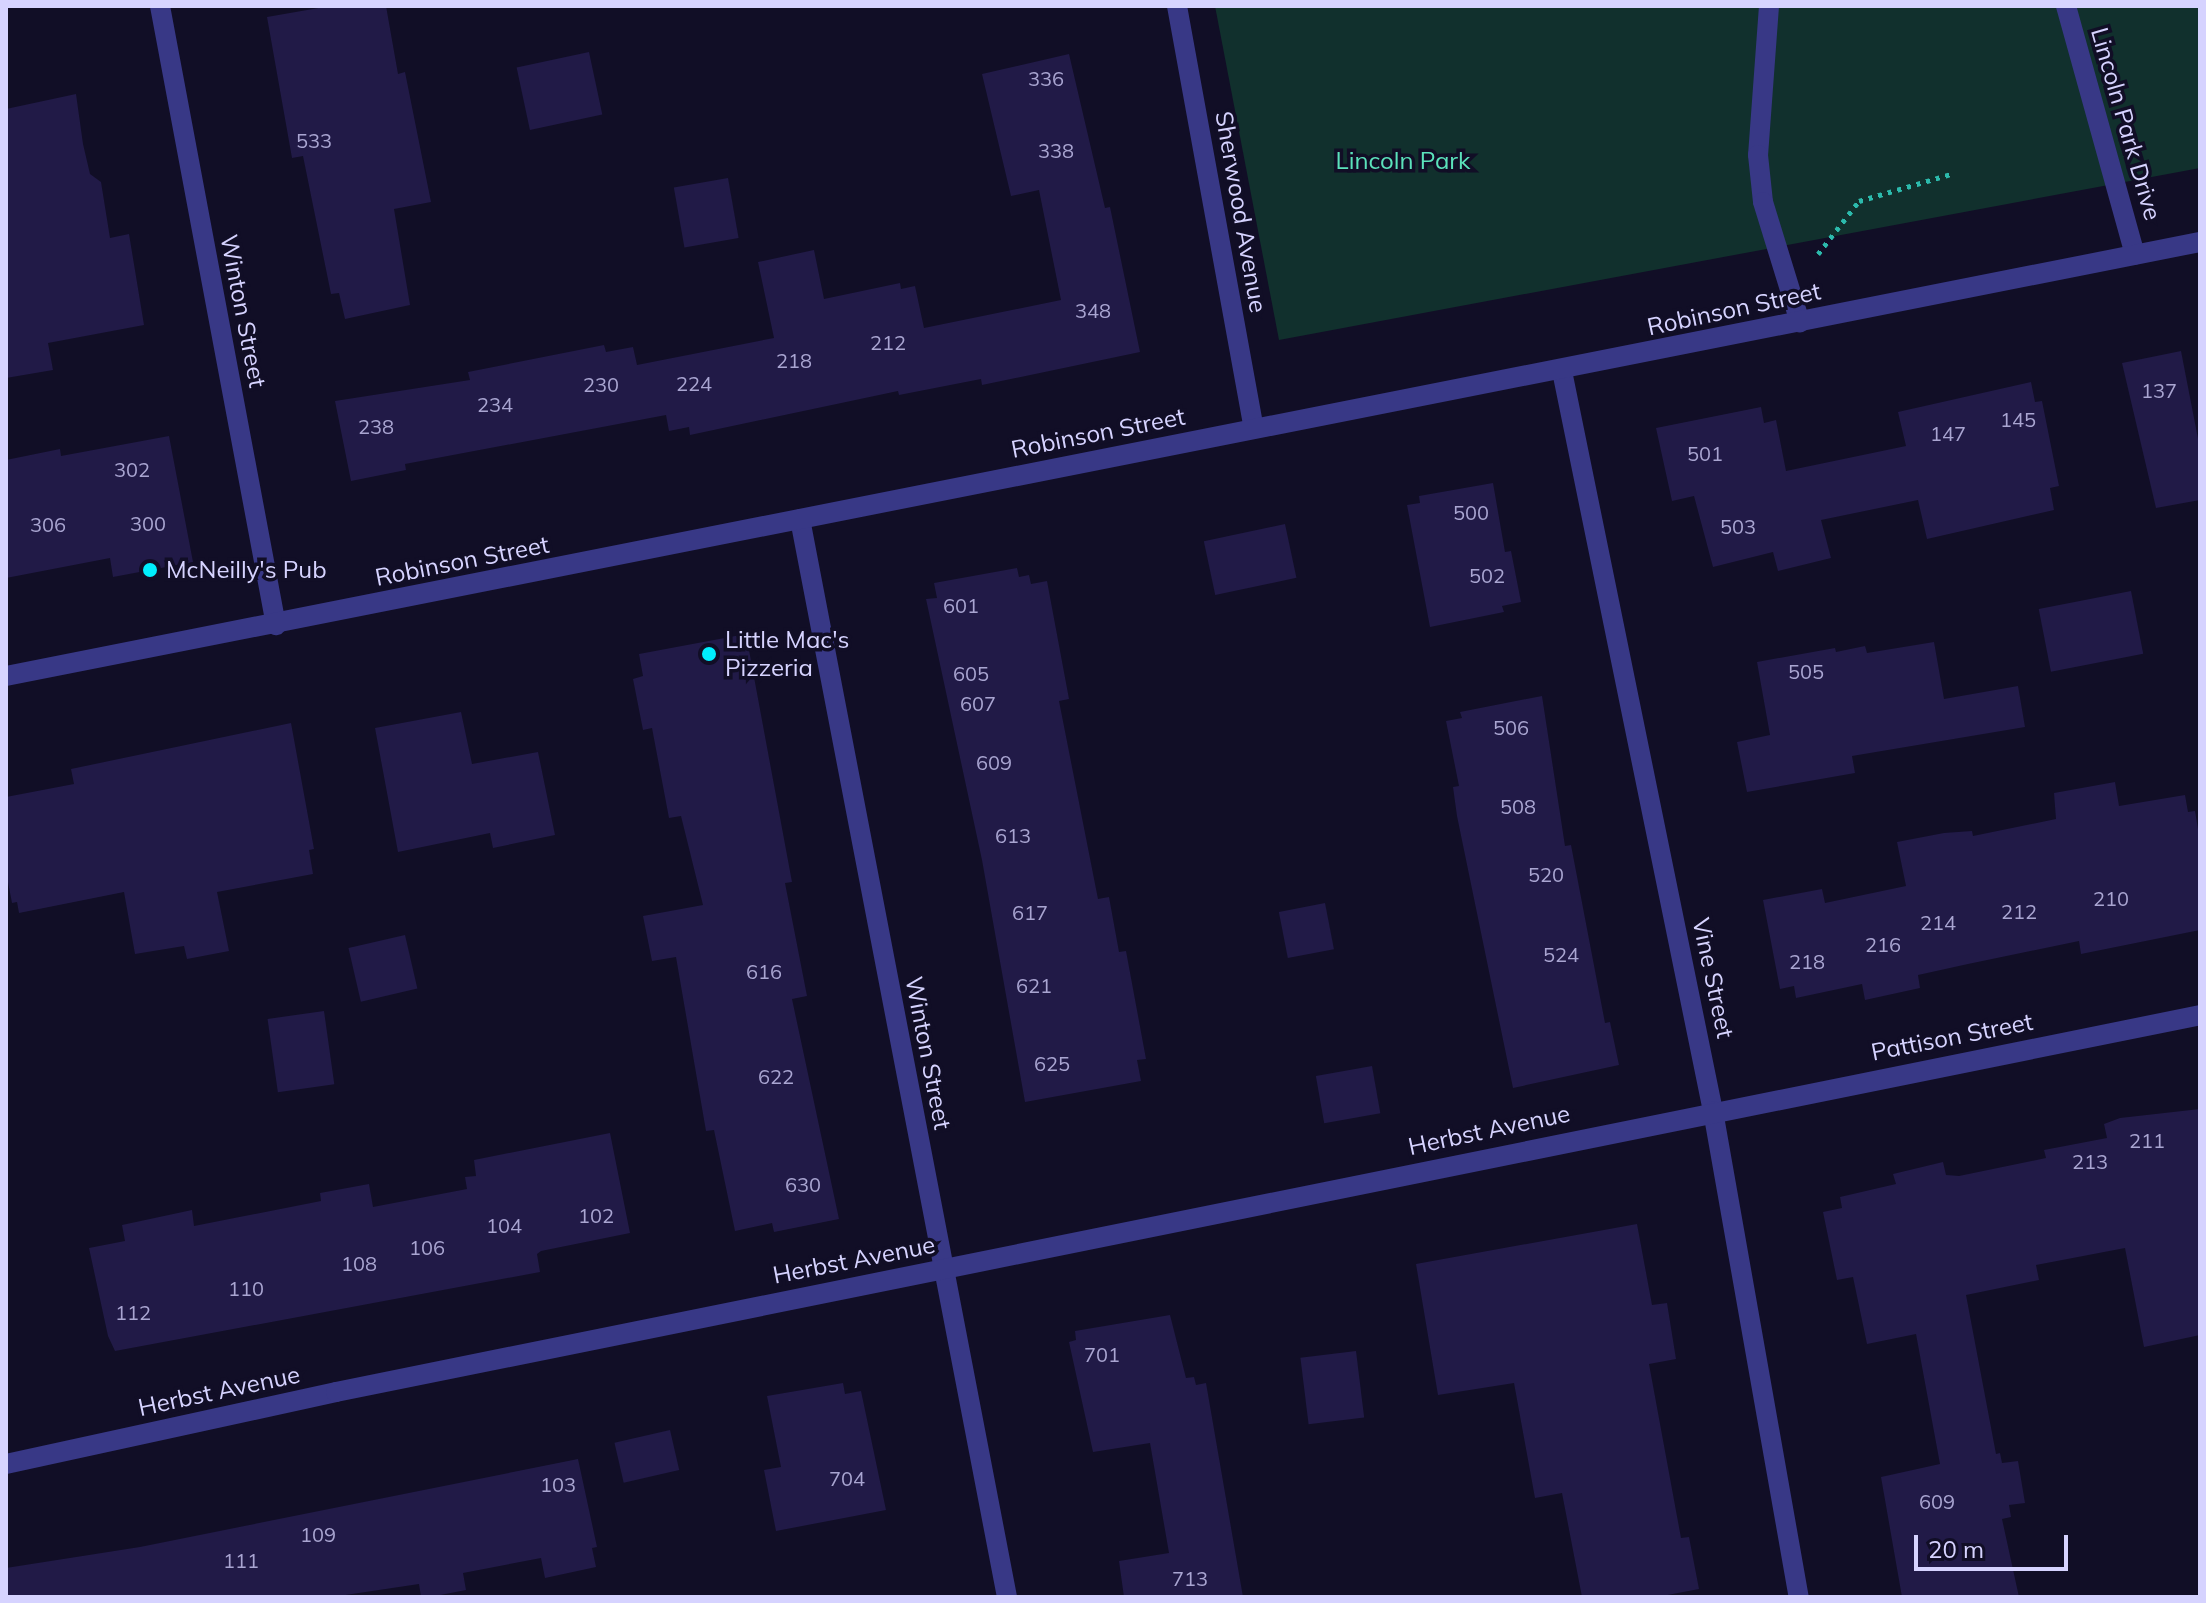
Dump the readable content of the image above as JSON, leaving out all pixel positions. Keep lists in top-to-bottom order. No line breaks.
{"streets":{"street":["Lincoln Park Drive","Sherwood Avenue","Robinson Street","Winton Street","Vine Street","Pattison Street","Herbst Avenue"]},"crossings":[["Lincoln Park Drive","Robinson Street"],["Sherwood Avenue","Robinson Street"],["Robinson Street","Winton Street"],["Robinson Street","Vine Street"],["Winton Street","Herbst Avenue"],["Vine Street","Pattison Street"],["Vine Street","Herbst Avenue"],["Pattison Street","Herbst Avenue"]],"parks":["Lincoln Park"],"places":["McNeilly's Pub","Little Mac's Pizzeria"],"house_numbers":["336","533","338","348","212","218","224","230","137","234","145","238","147","501","302","500","300","306","503","502","601","505","605","607","506","609","508","613","520","210","212","617","214","216","524","218","616","621","625","622","211","213","630","102","104","106","108","110","112","701","704","103","609","109","111","713"],"scale_bar":"20 m"}
